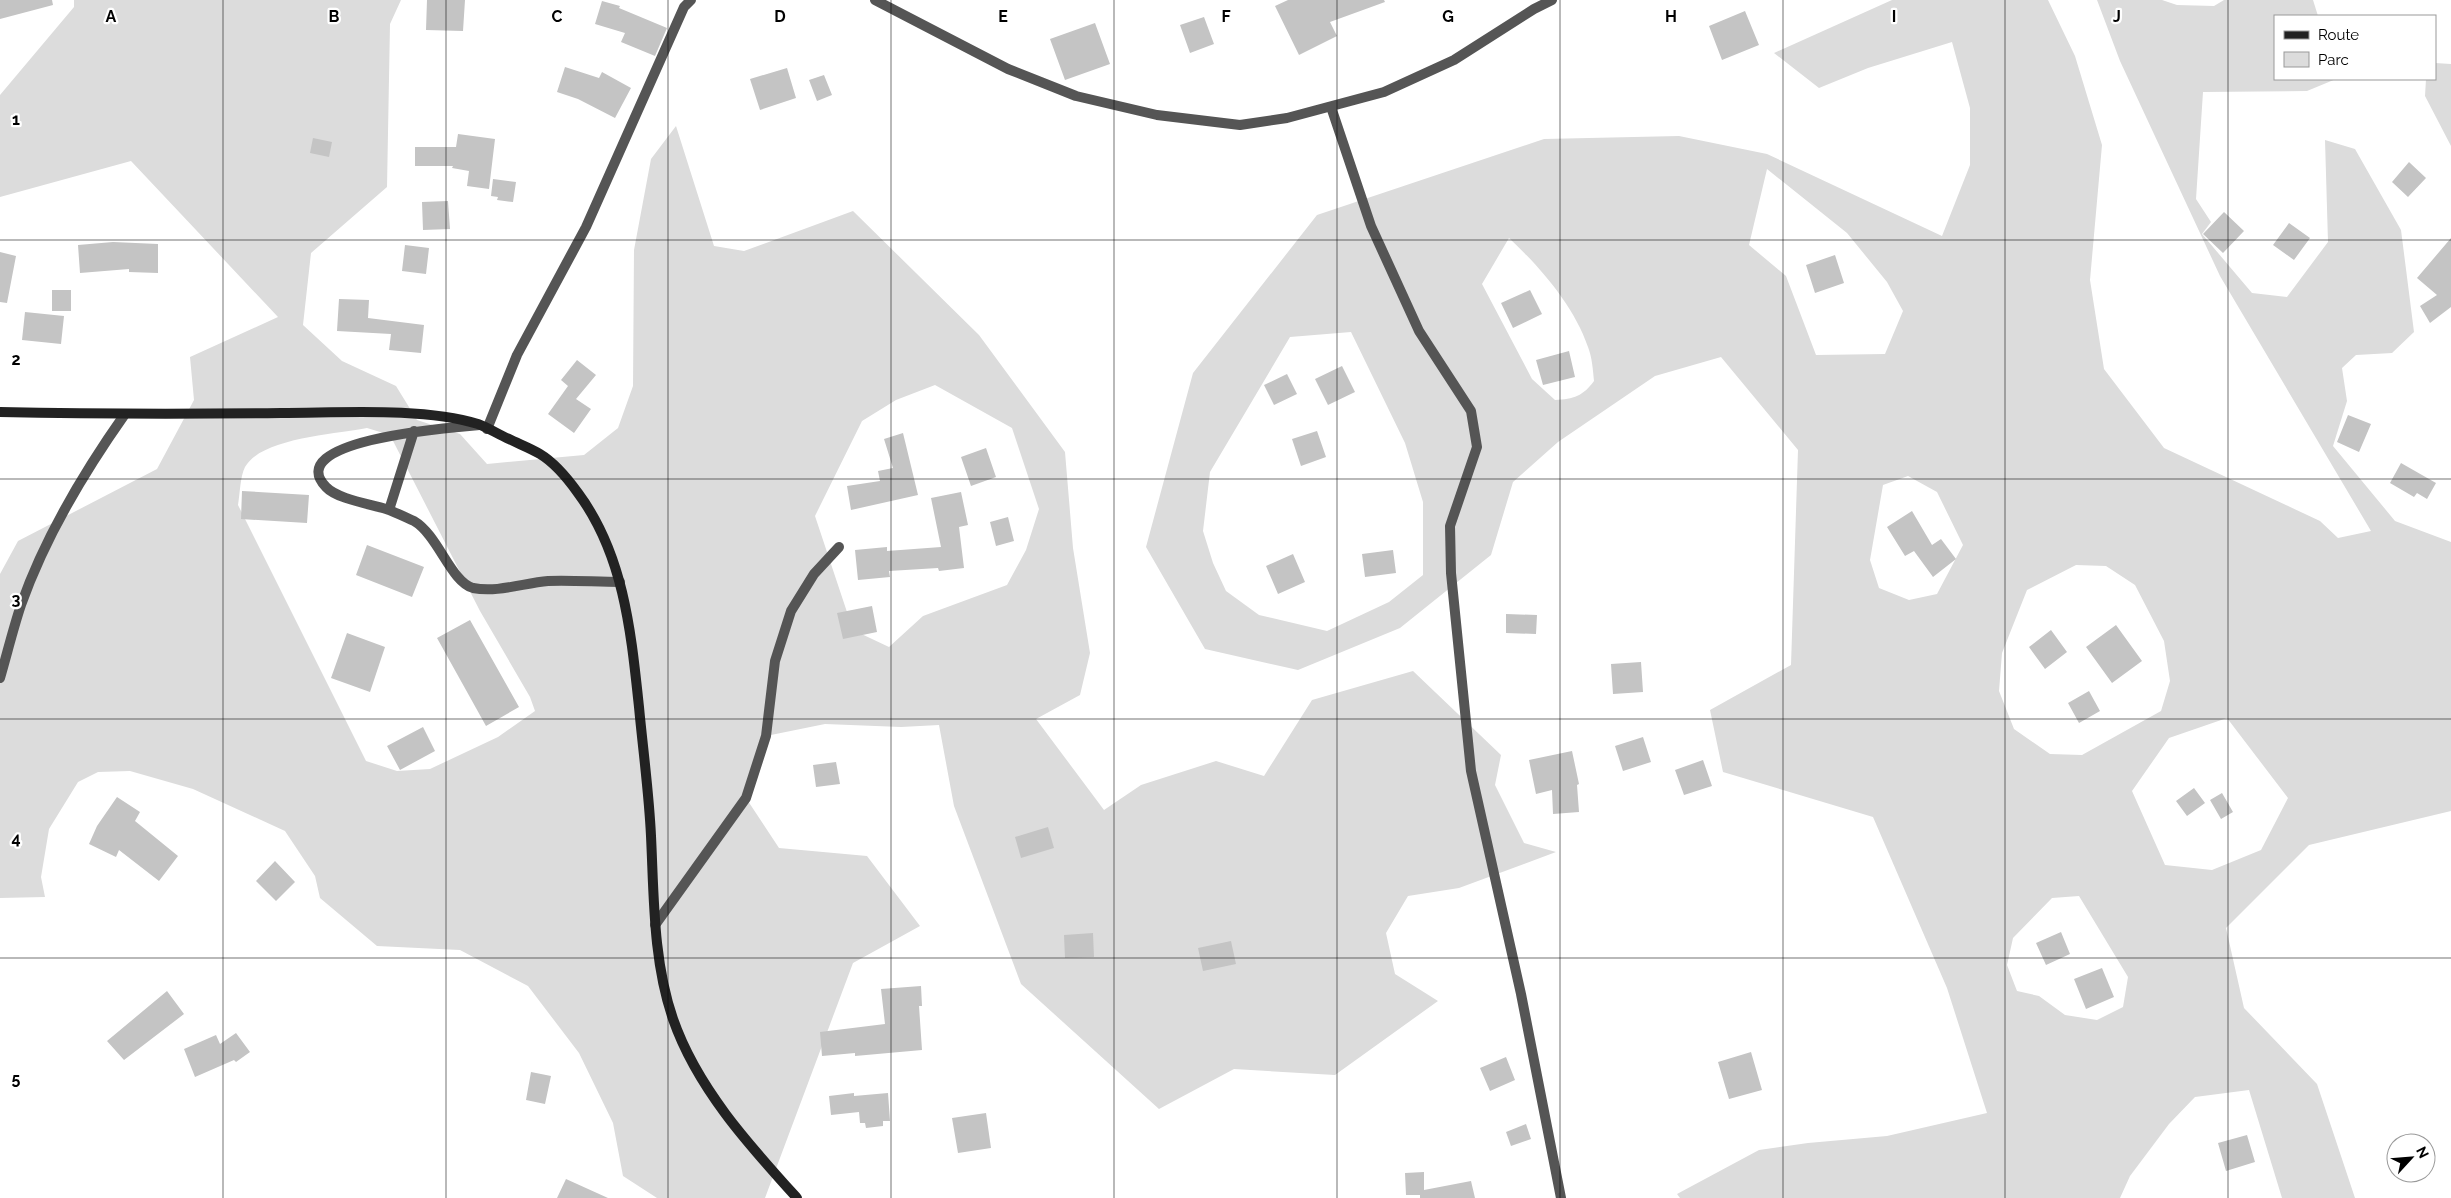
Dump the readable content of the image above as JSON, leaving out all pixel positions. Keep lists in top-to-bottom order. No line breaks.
{"legend":["Route","Parc"],"north":"top right","grid":{"columns":["A","B","C","D","E","F","G","H","I","J"],"rows":["1","2","3","4","5"]}}
